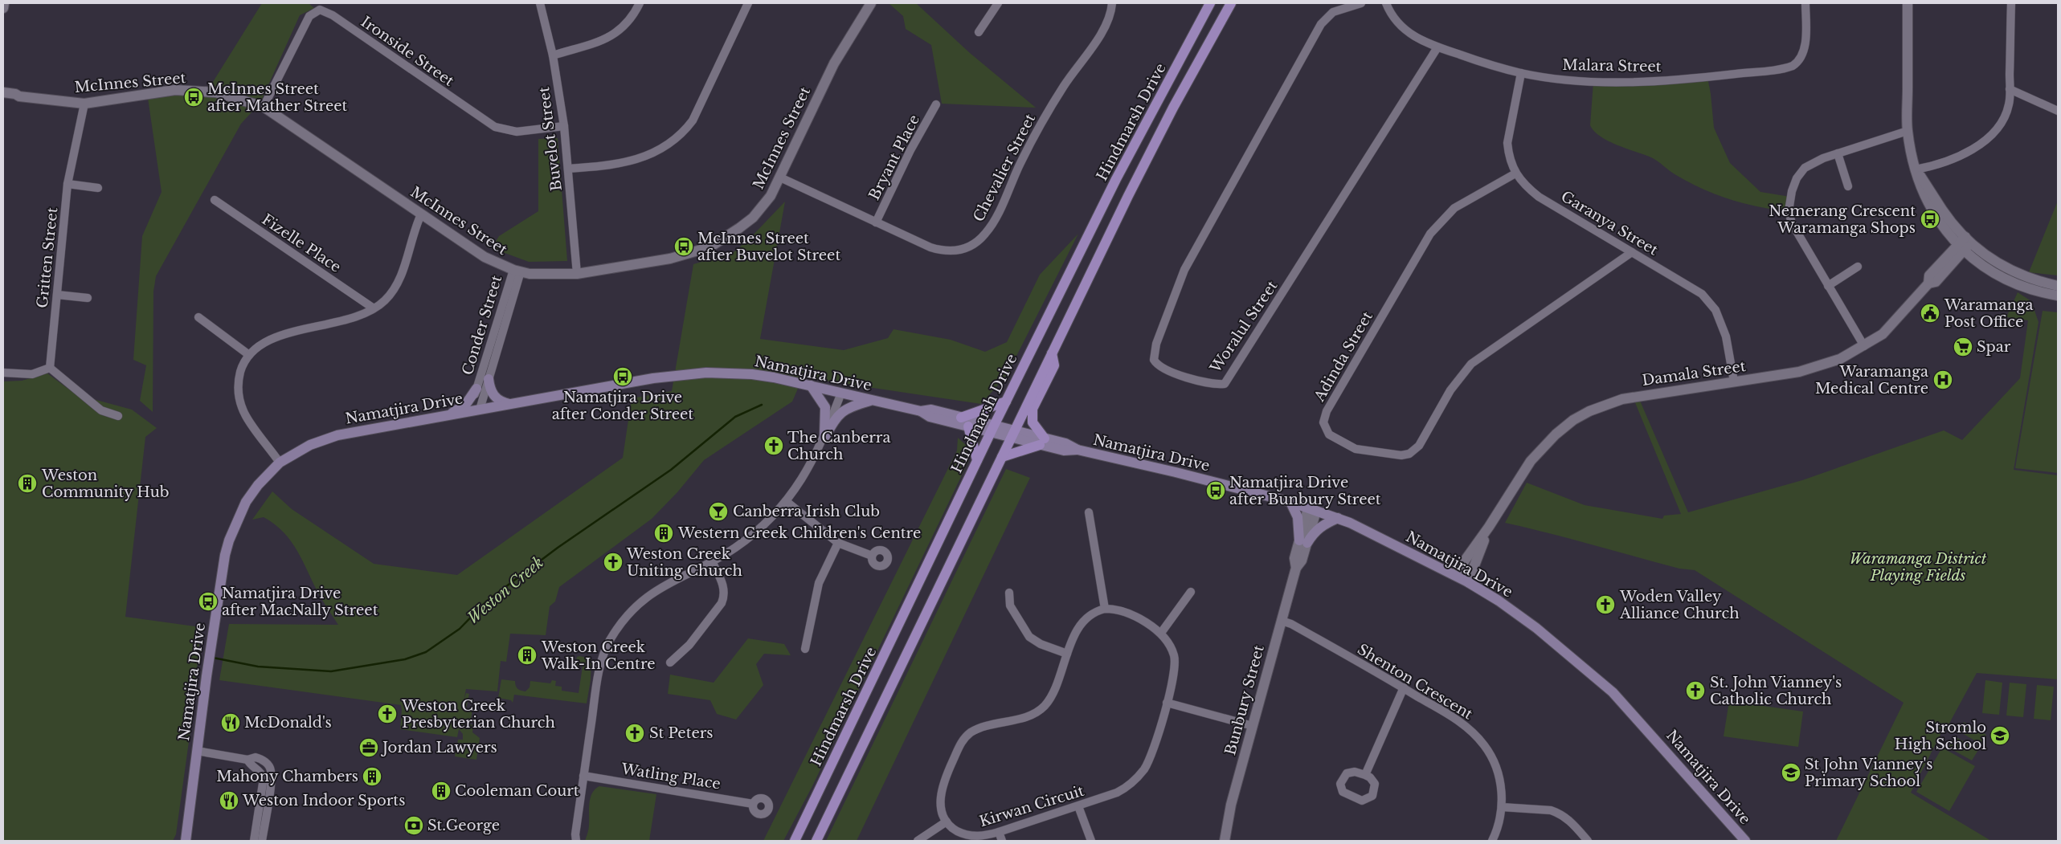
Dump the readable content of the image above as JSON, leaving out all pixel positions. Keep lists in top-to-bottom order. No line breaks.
{"streets":{"main road":["Hindmarsh Drive","Namatjira Drive"],"street":["Ironside Street","Malara Street","McInnes Street","Buvelot Street","Bryant Place","Chevalier Street","Garanya Street","Fizelle Place","Gritten Street","Conder Street","Woralul Street","Adinda Street","Damala Street","Shenton Crescent","Bunbury Street","Watling Place","Kirwan Circuit"]},"crossings":[["Ironside Street","McInnes Street"],["Ironside Street","Buvelot Street"],["Malara Street","Garanya Street"],["Malara Street","Woralul Street"],["McInnes Street","Buvelot Street"],["McInnes Street","Chevalier Street"],["McInnes Street","Gritten Street"],["McInnes Street","Conder Street"],["Hindmarsh Drive","Namatjira Drive"],["Bryant Place","Chevalier Street"],["Garanya Street","Adinda Street"],["Garanya Street","Damala Street"],["Conder Street","Namatjira Drive"],["Namatjira Drive","Damala Street"],["Namatjira Drive","Bunbury Street"],["Shenton Crescent","Bunbury Street"]],"water":["Weston Creek"],"parks":["Waramanga District Playing Fields"],"places":{"bus stop":["McInnes Street after Mather Street","Nemerang Crescent Waramanga Shops","McInnes Street after Buvelot Street","Namatjira Drive after Conder Street","Namatjira Drive after Bunbury Street","Namatjira Drive after MacNally Street"],"public building":["Waramanga Post Office"],"supermarket":["Spar"],"hospital":["Waramanga Medical Centre"],"church":["The Canberra Church","Weston Creek Uniting Church","Woden Valley Alliance Church","St. John Vianney's Catholic Church","Weston Creek Presbyterian Church","St Peters"],"building":["Weston Community Hub","Western Creek Children's Centre","Weston Creek Walk-In Centre","Mahony Chambers","Cooleman Court"],"bar":["Canberra Irish Club"],"restaurant":["McDonald's","Weston Indoor Sports"],"school or university":["Stromlo High School","St John Vianney's Primary School"],"office":["Jordan Lawyers"],"bank":["St.George"]}}
